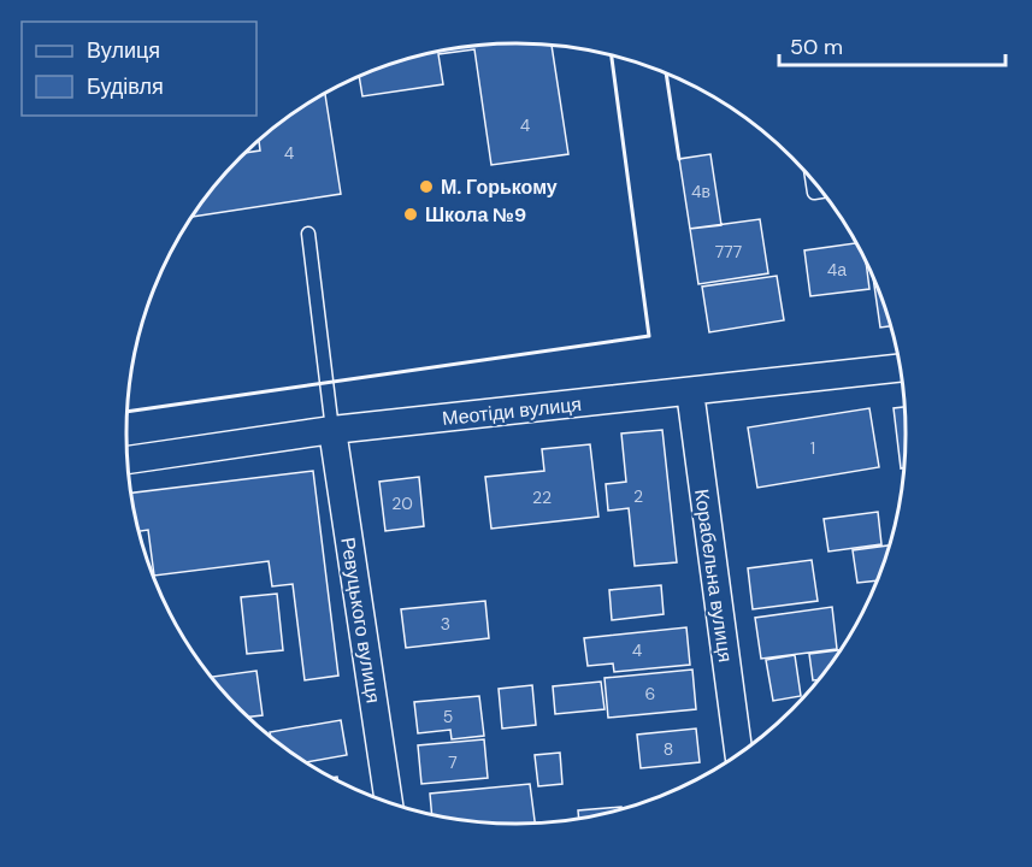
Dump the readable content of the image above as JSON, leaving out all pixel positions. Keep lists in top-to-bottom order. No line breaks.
{"streets":{"street":["Меотіди вулиця","Корабельна вулиця","Ревуцького вулиця"]},"crossings":[["Меотіди вулиця","Корабельна вулиця"],["Меотіди вулиця","Ревуцького вулиця"]],"places":["М. Горькому","Школа №9"],"house_numbers":["4","4","4в","777","4а","1","2","22","20","3","4","6","5","8","7"],"legend":["Вулиця","Будівля"],"scale_bar":"50 m"}
